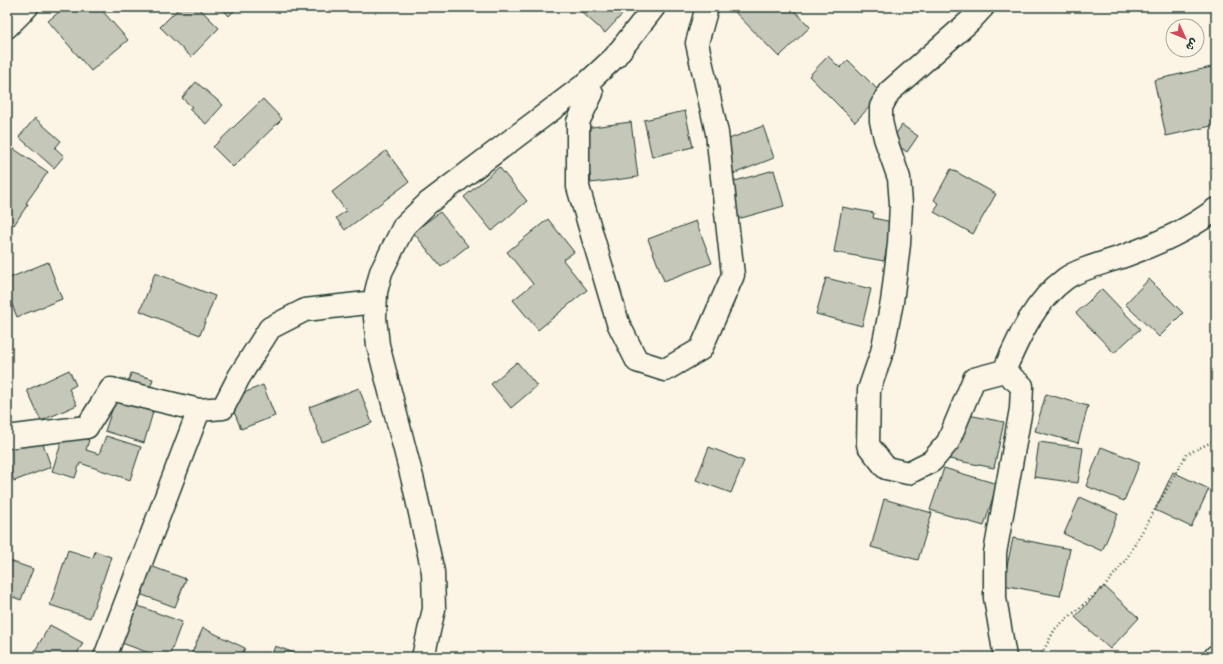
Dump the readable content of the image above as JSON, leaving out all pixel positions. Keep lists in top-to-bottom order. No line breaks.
{"north":"bottom right"}
